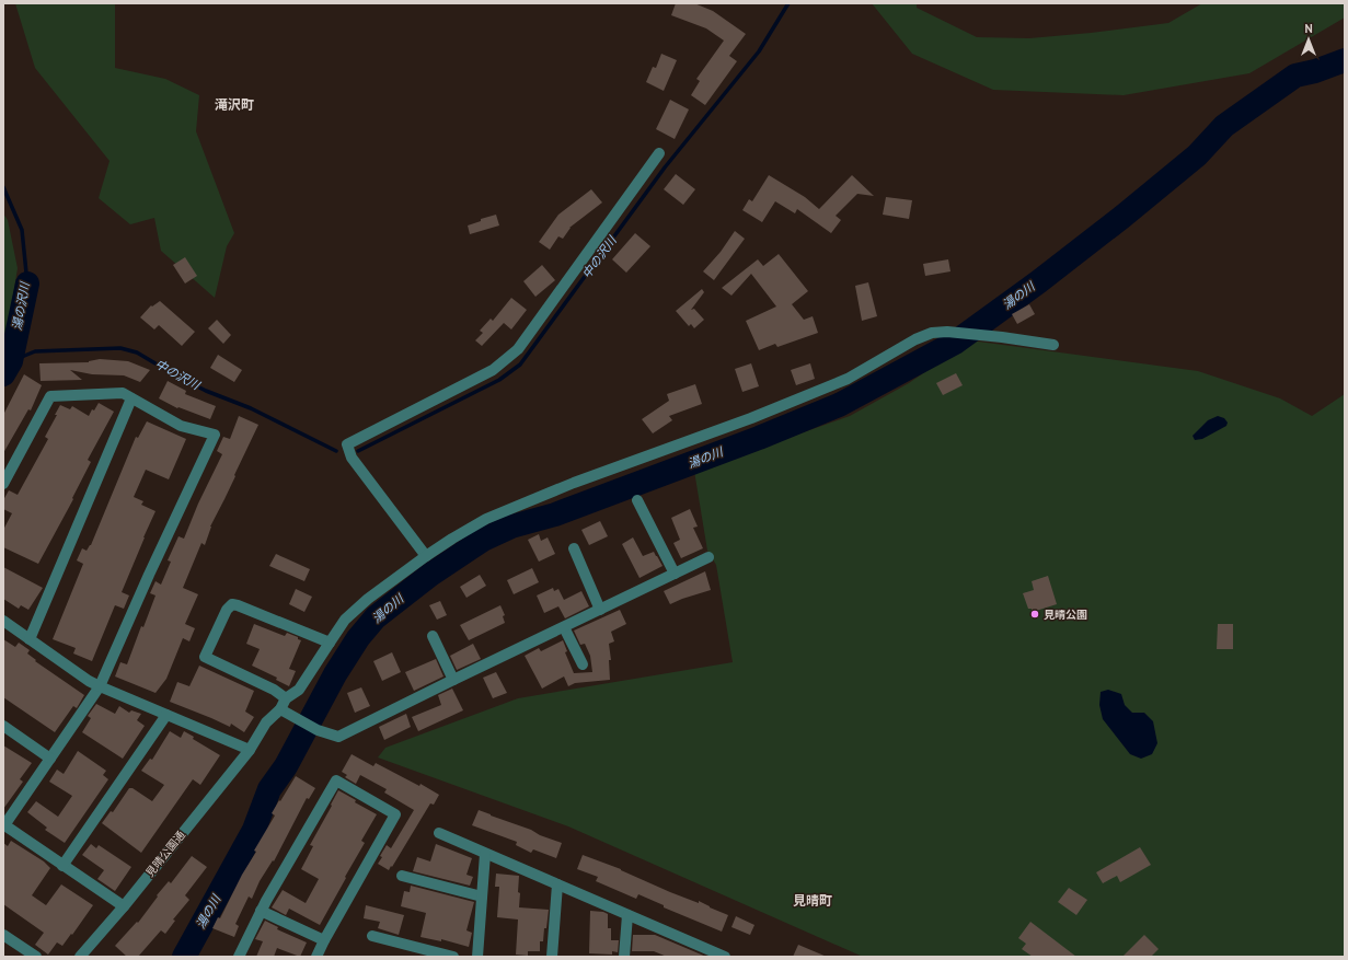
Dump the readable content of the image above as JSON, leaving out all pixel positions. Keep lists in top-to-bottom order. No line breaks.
{"streets":{"street":["見晴公園通"]},"districts":["滝沢町","見晴町"],"water":["中の沢川","湯の川","湯の沢川"],"places":["見晴公園"],"north":"top"}
